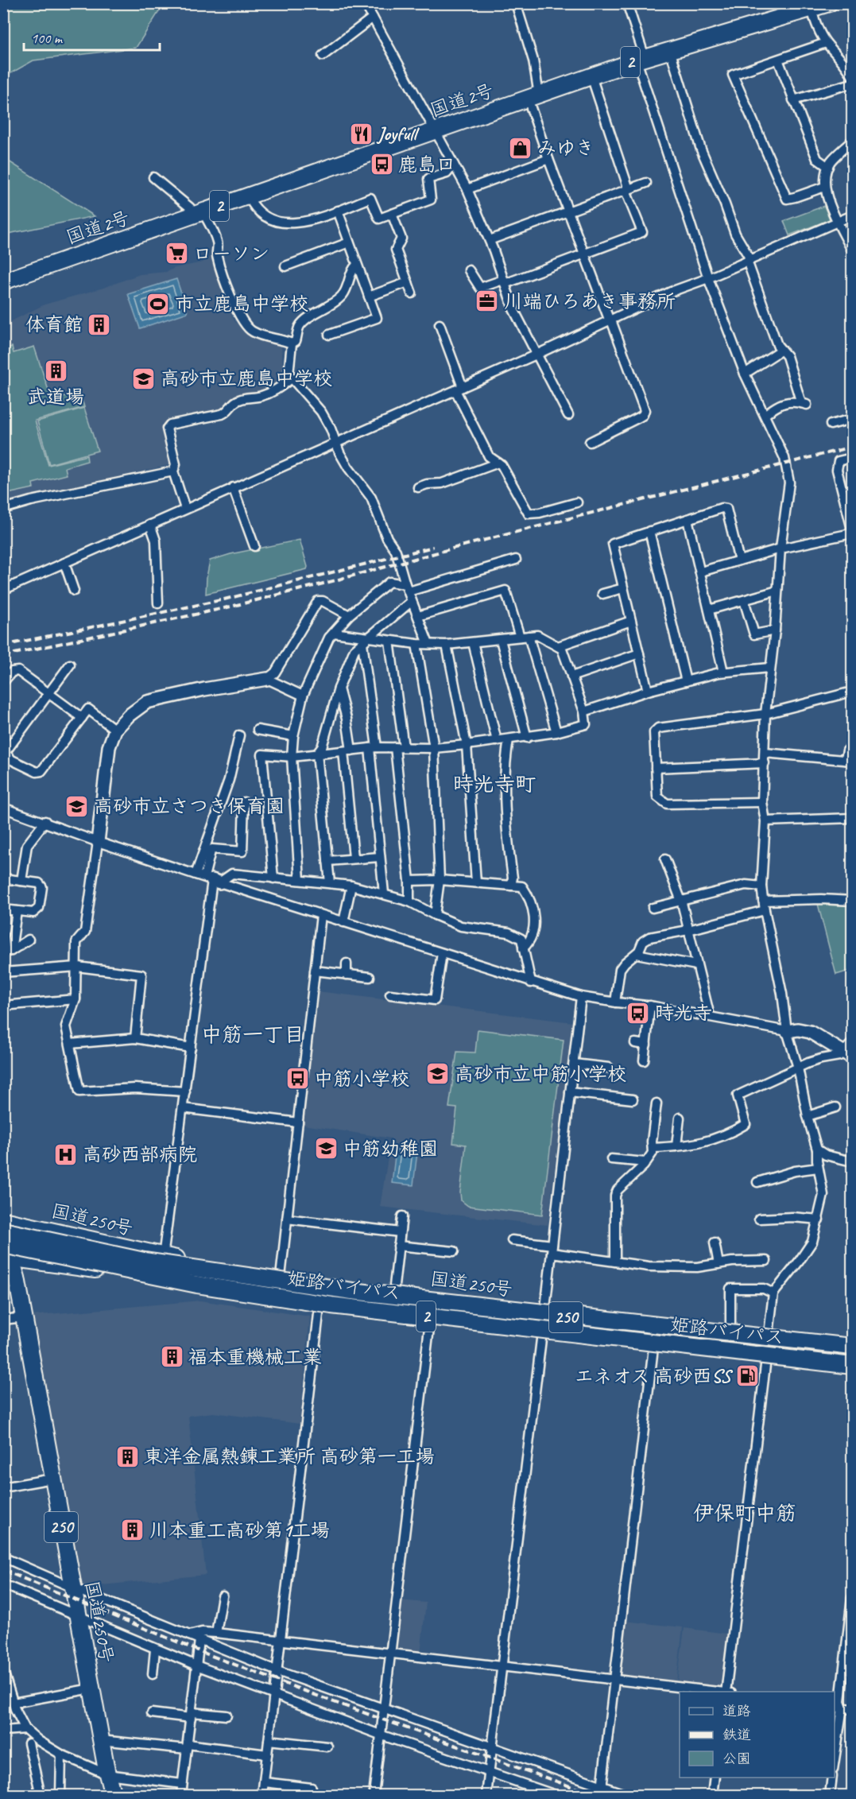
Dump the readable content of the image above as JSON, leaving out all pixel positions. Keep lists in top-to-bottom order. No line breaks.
{"streets":{"highway":["2","国道2号","国道250号","姫路バイパス","250"]},"crossings":[["国道250号","姫路バイパス"]],"districts":["時光寺町","中筋一丁目","伊保町中筋"],"places":{"restaurant":["Joyfull"],"shop":["みゆき"],"bus stop":["鹿島口","時光寺","中筋小学校"],"supermarket":["ローソン"],"office":["川端ひろあき事務所"],"sports":["市立鹿島中学校"],"building":["体育館","武道場","福本重機械工業","東洋金属熱錬工業所 高砂第一工場","川本重工高砂第1工場"],"school or university":["高砂市立鹿島中学校","高砂市立さつき保育園","高砂市立中筋小学校","中筋幼稚園"],"hospital":["高砂西部病院"],"fuel station":["エネオス 高砂西SS"]},"legend":["道路","鉄道","公園"],"scale_bar":"100 m"}
